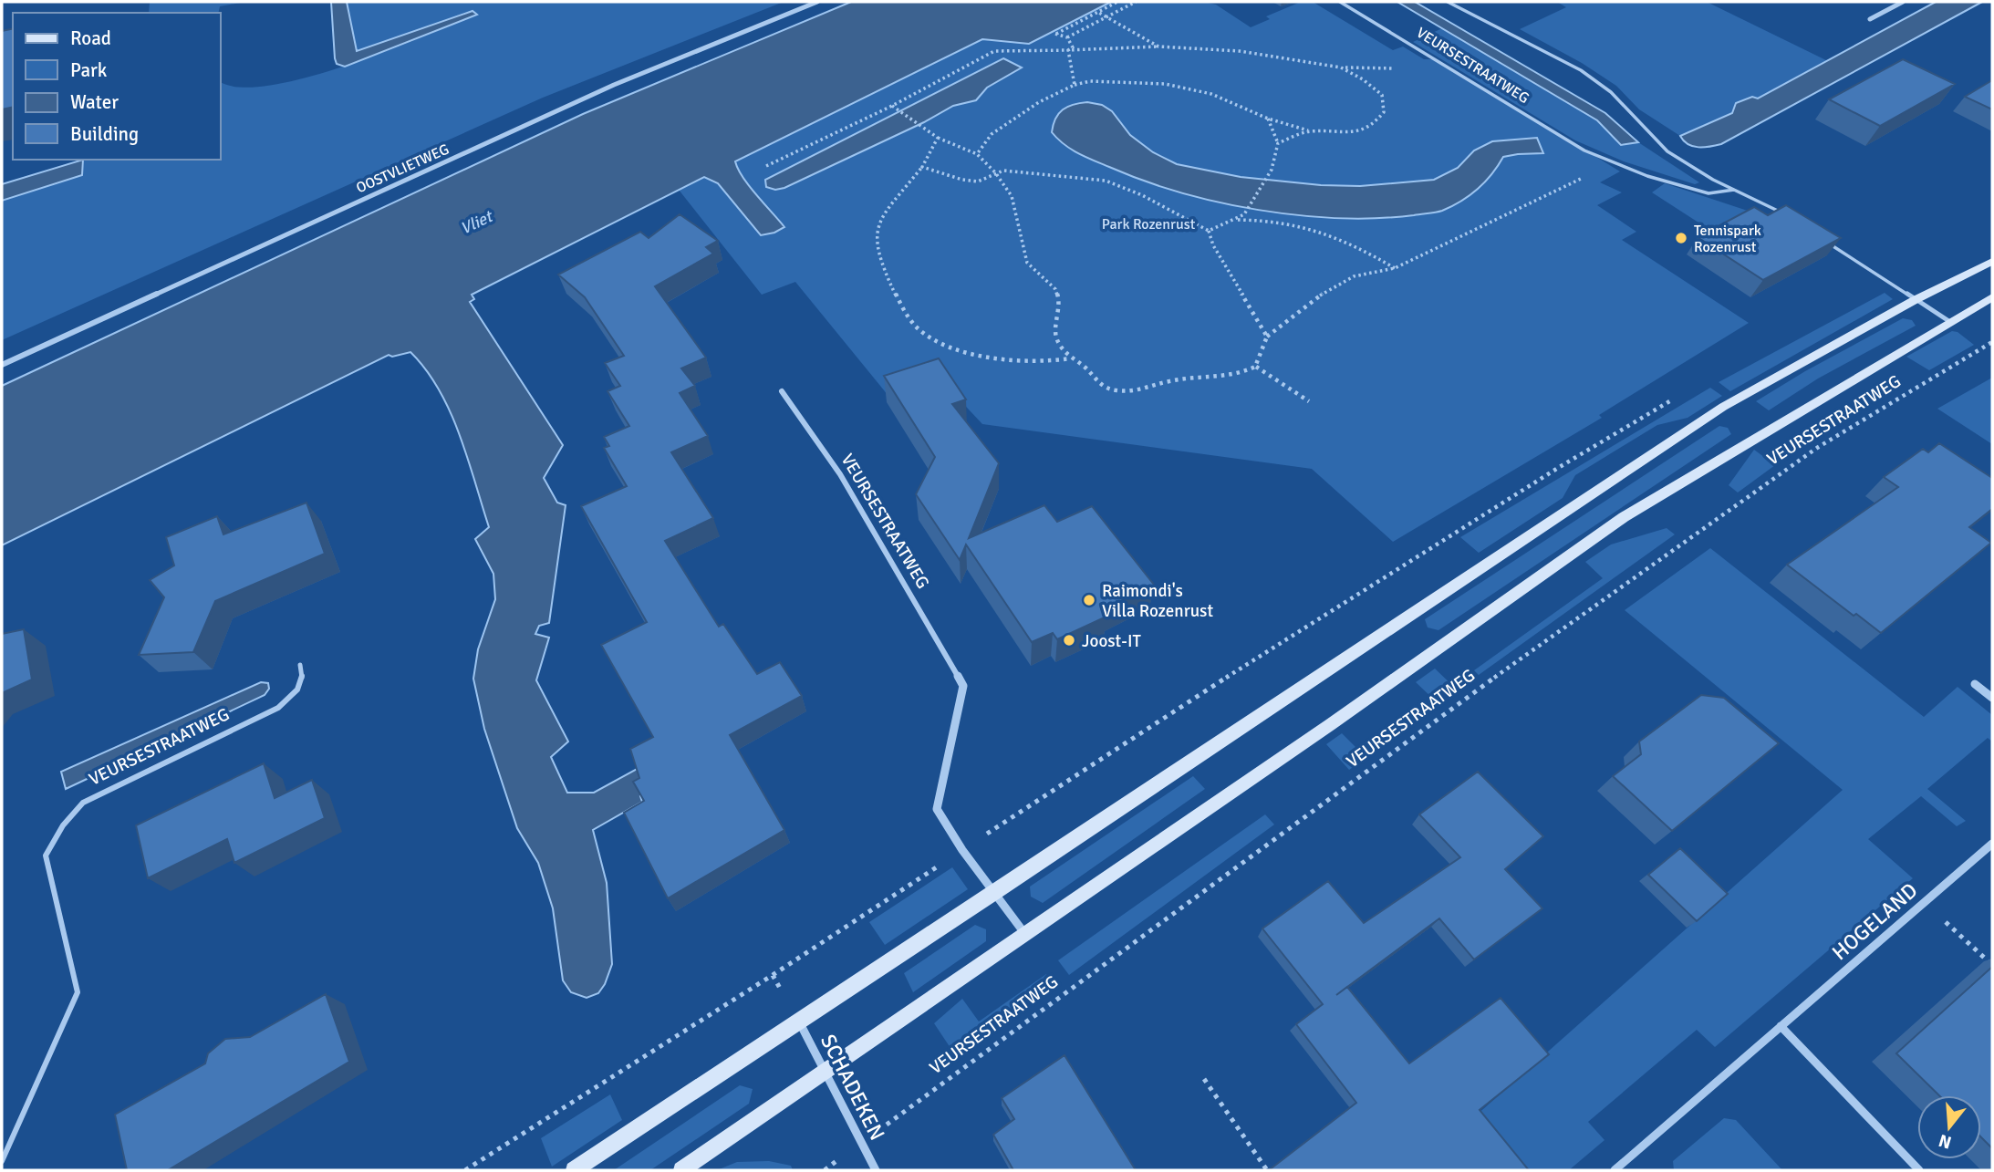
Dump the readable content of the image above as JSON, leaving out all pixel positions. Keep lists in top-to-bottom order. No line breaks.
{"streets":{"street":["VEURSESTRAATWEG","OOSTVLIETWEG","HOGELAND","SCHADEKEN"]},"crossings":[["VEURSESTRAATWEG","SCHADEKEN"]],"water":["Vliet"],"parks":["Park Rozenrust"],"places":["Tennispark Rozenrust","Raimondi's Villa Rozenrust","Joost-IT"],"legend":["Road","Park","Water","Building"],"north":"bottom"}
